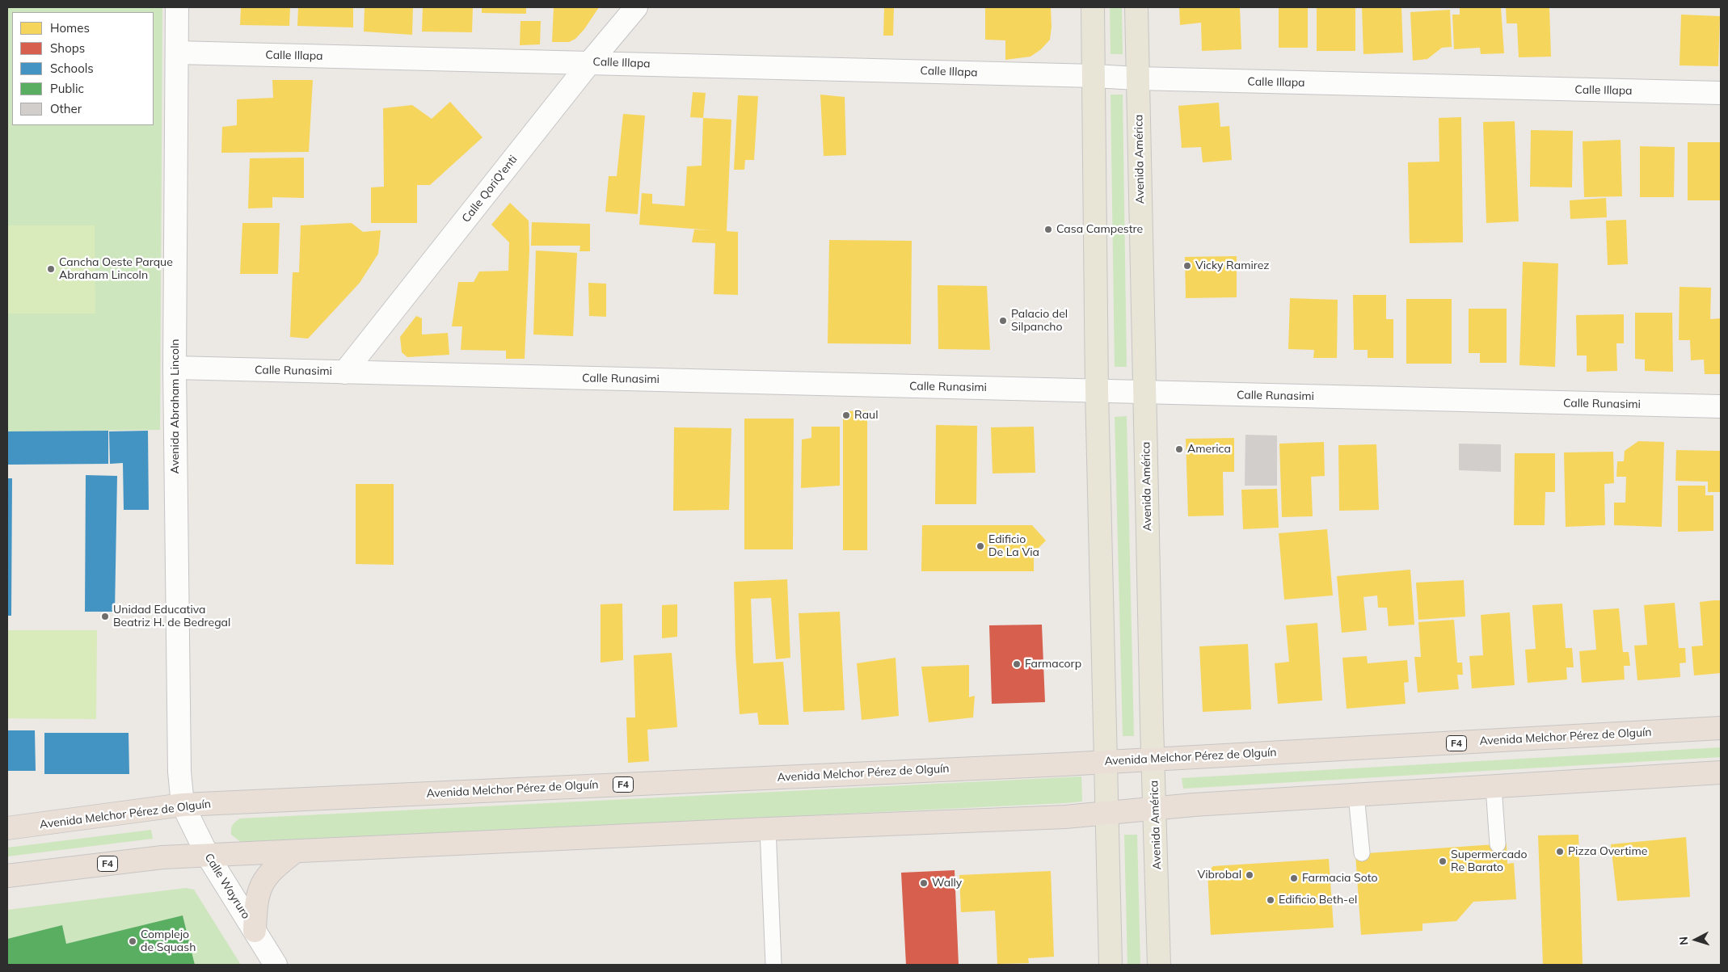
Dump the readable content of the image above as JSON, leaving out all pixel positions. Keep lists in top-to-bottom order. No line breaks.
{"streets":{"highway":["Avenida Melchor Pérez de Olguín","F4"],"main road":["Avenida América"],"street":["Calle Illapa","Calle QoriQ'enti","Calle Runasimi","Avenida Abraham Lincoln","Calle Wayruro"]},"crossings":[["Calle Illapa","Avenida América"],["Calle Illapa","Calle QoriQ'enti"],["Calle Illapa","Avenida Abraham Lincoln"],["Avenida América","Calle Runasimi"],["Avenida América","Avenida Melchor Pérez de Olguín"],["Avenida América","F4"],["Calle QoriQ'enti","Calle Runasimi"],["Calle Runasimi","Avenida Abraham Lincoln"],["Avenida Abraham Lincoln","Avenida Melchor Pérez de Olguín"],["Avenida Abraham Lincoln","Calle Wayruro"],["Avenida Melchor Pérez de Olguín","Calle Wayruro"],["F4","Calle Wayruro"]],"places":["Casa Campestre","Vicky Ramirez","Cancha Oeste Parque Abraham Lincoln","Palacio del Silpancho","Raul","America","Edificio De La Via","Unidad Educativa Beatriz H. de Bedregal","Farmacorp","Pizza Overtime","Supermercado Re Barato","Vibrobal","Farmacia Soto","Wally","Edificio Beth-el","Complejo de Squash"],"legend":["Homes","Shops","Schools","Public","Other"],"north":"left"}
